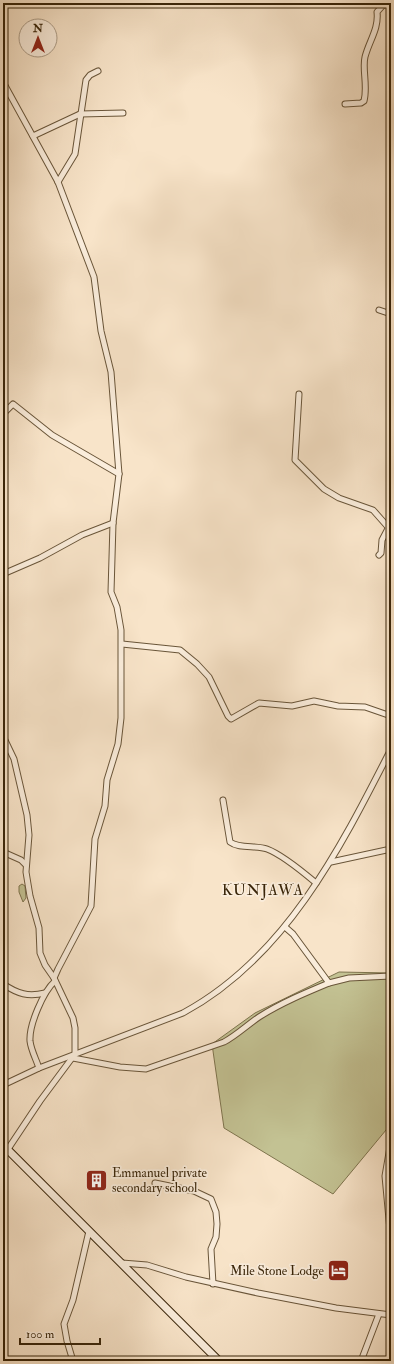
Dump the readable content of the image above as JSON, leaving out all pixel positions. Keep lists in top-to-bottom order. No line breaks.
{"districts":["KUNJAWA"],"places":{"building":["Emmanuel private secondary school"],"hotel":["Mile Stone Lodge"]},"scale_bar":"100 m","north":"top"}
